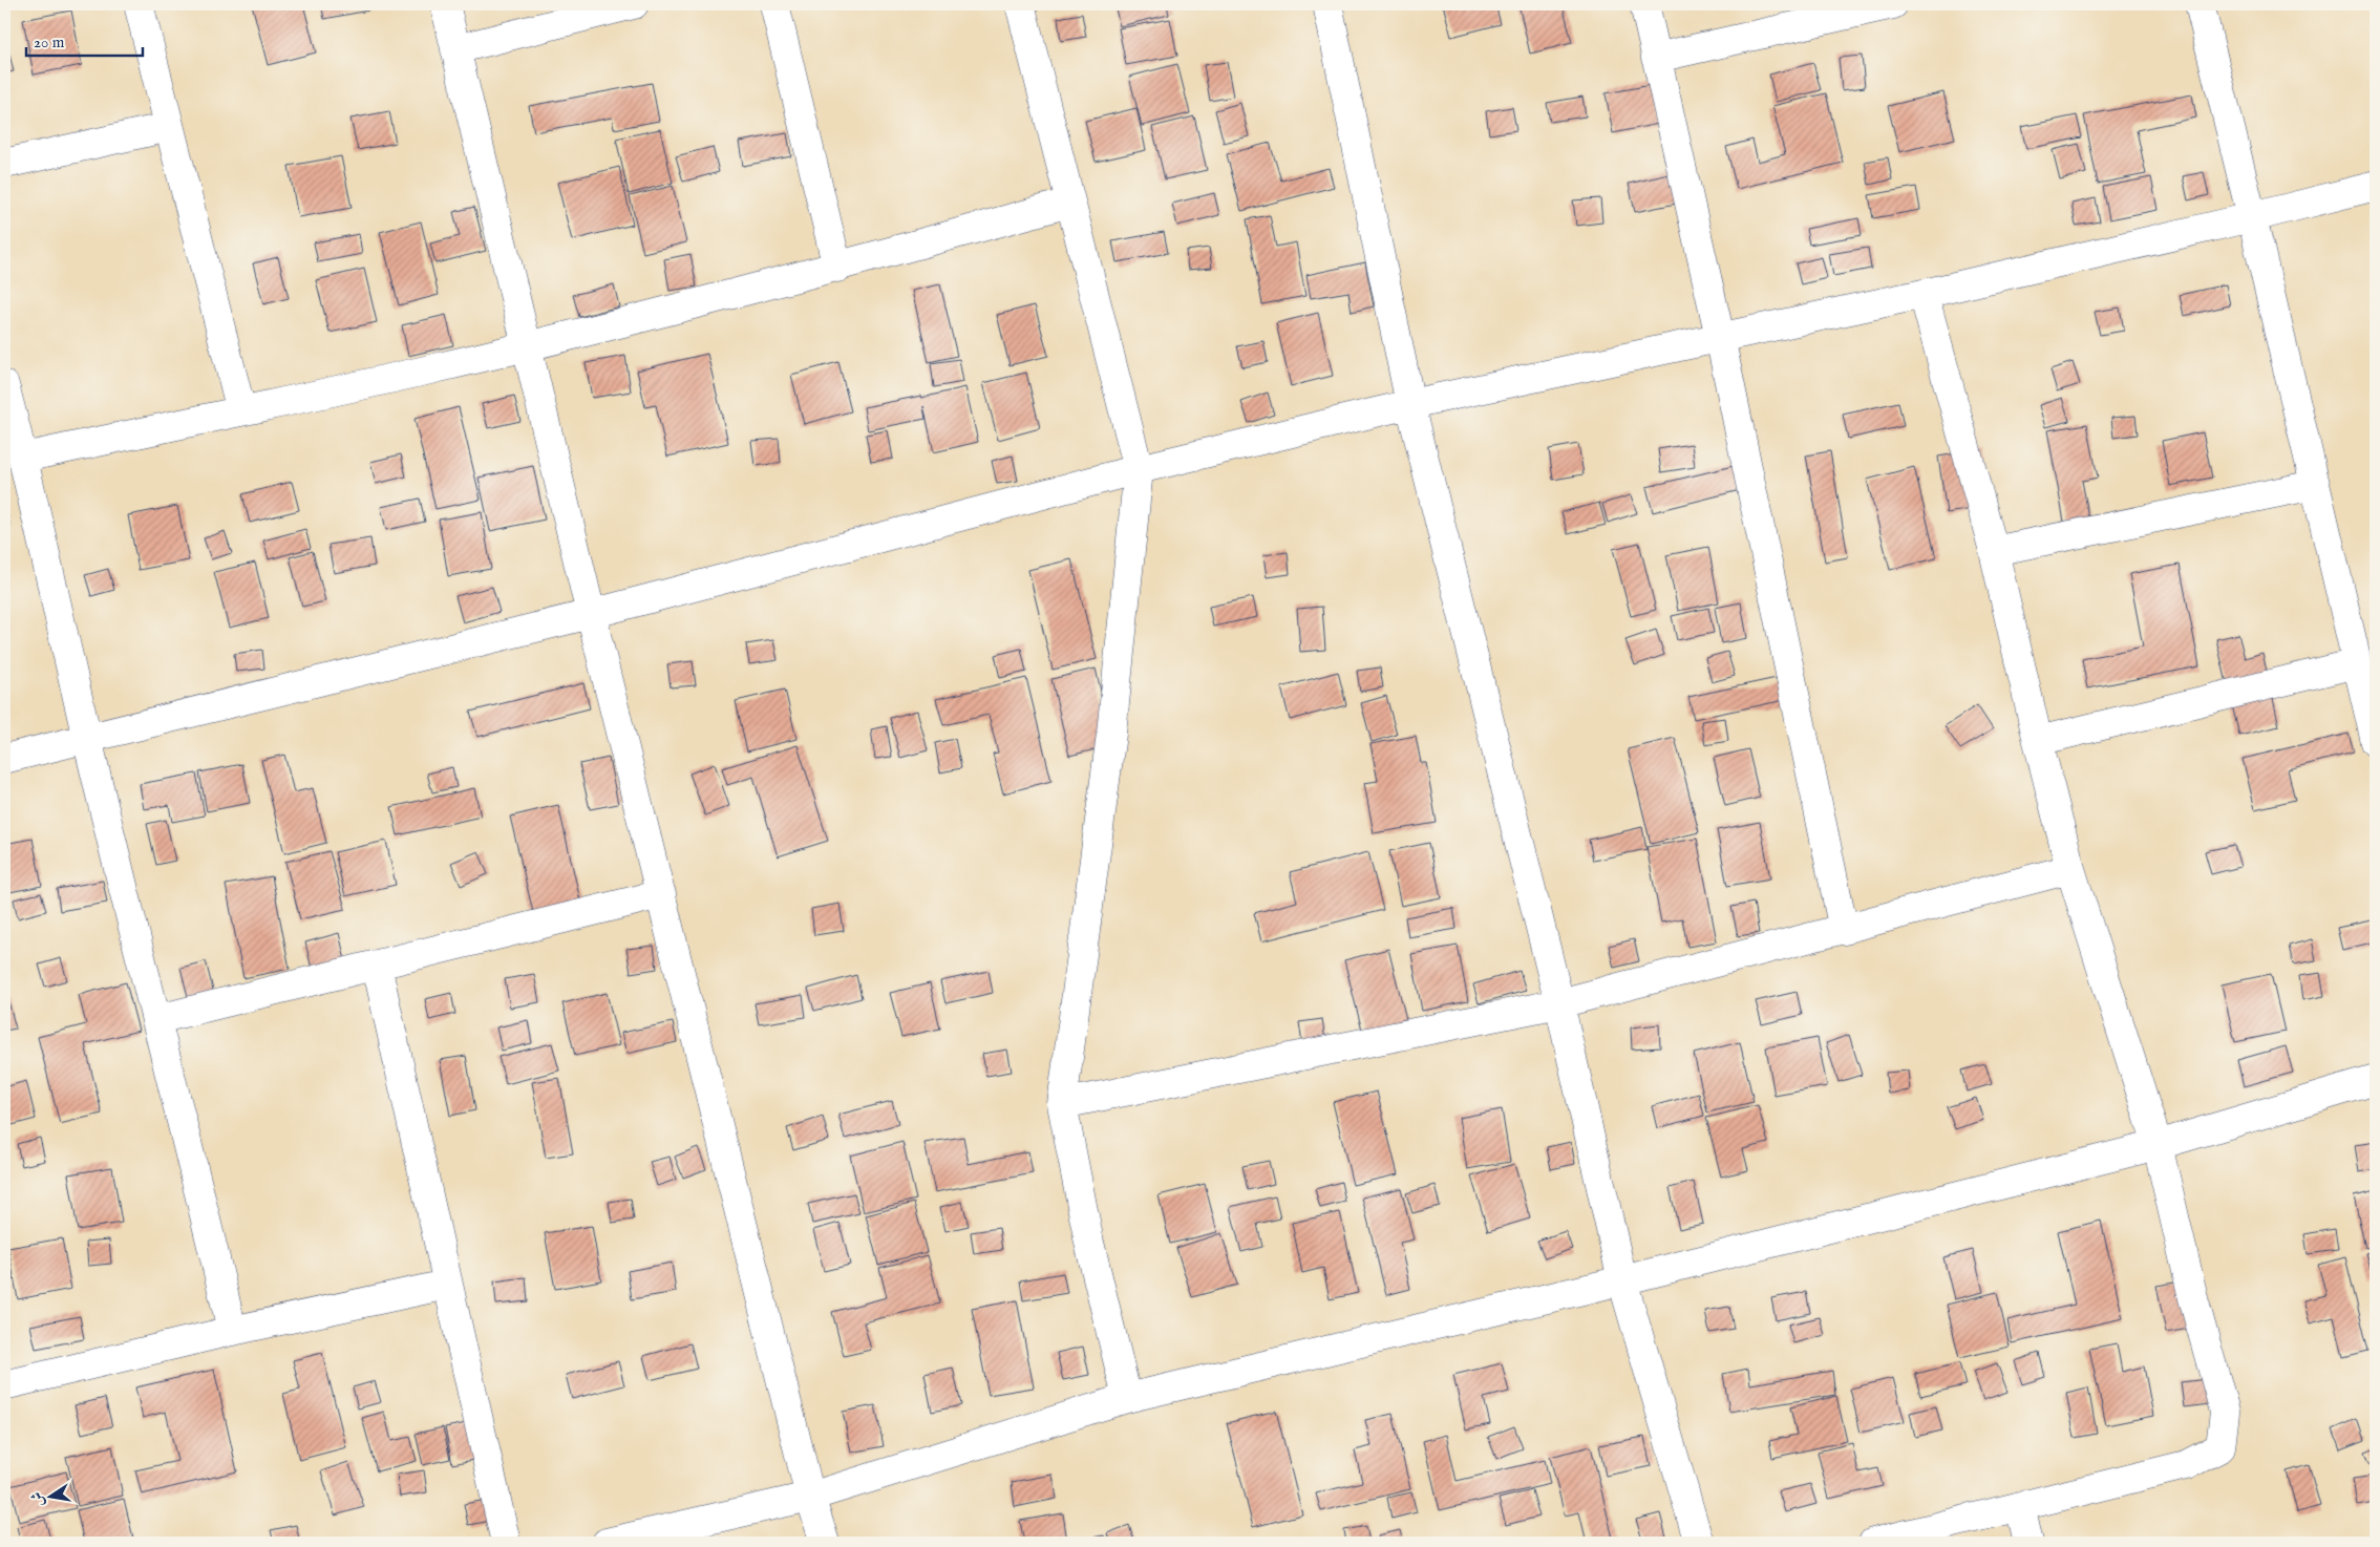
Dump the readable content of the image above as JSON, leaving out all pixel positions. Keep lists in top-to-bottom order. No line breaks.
{"scale_bar":"20 m","north":"left"}
